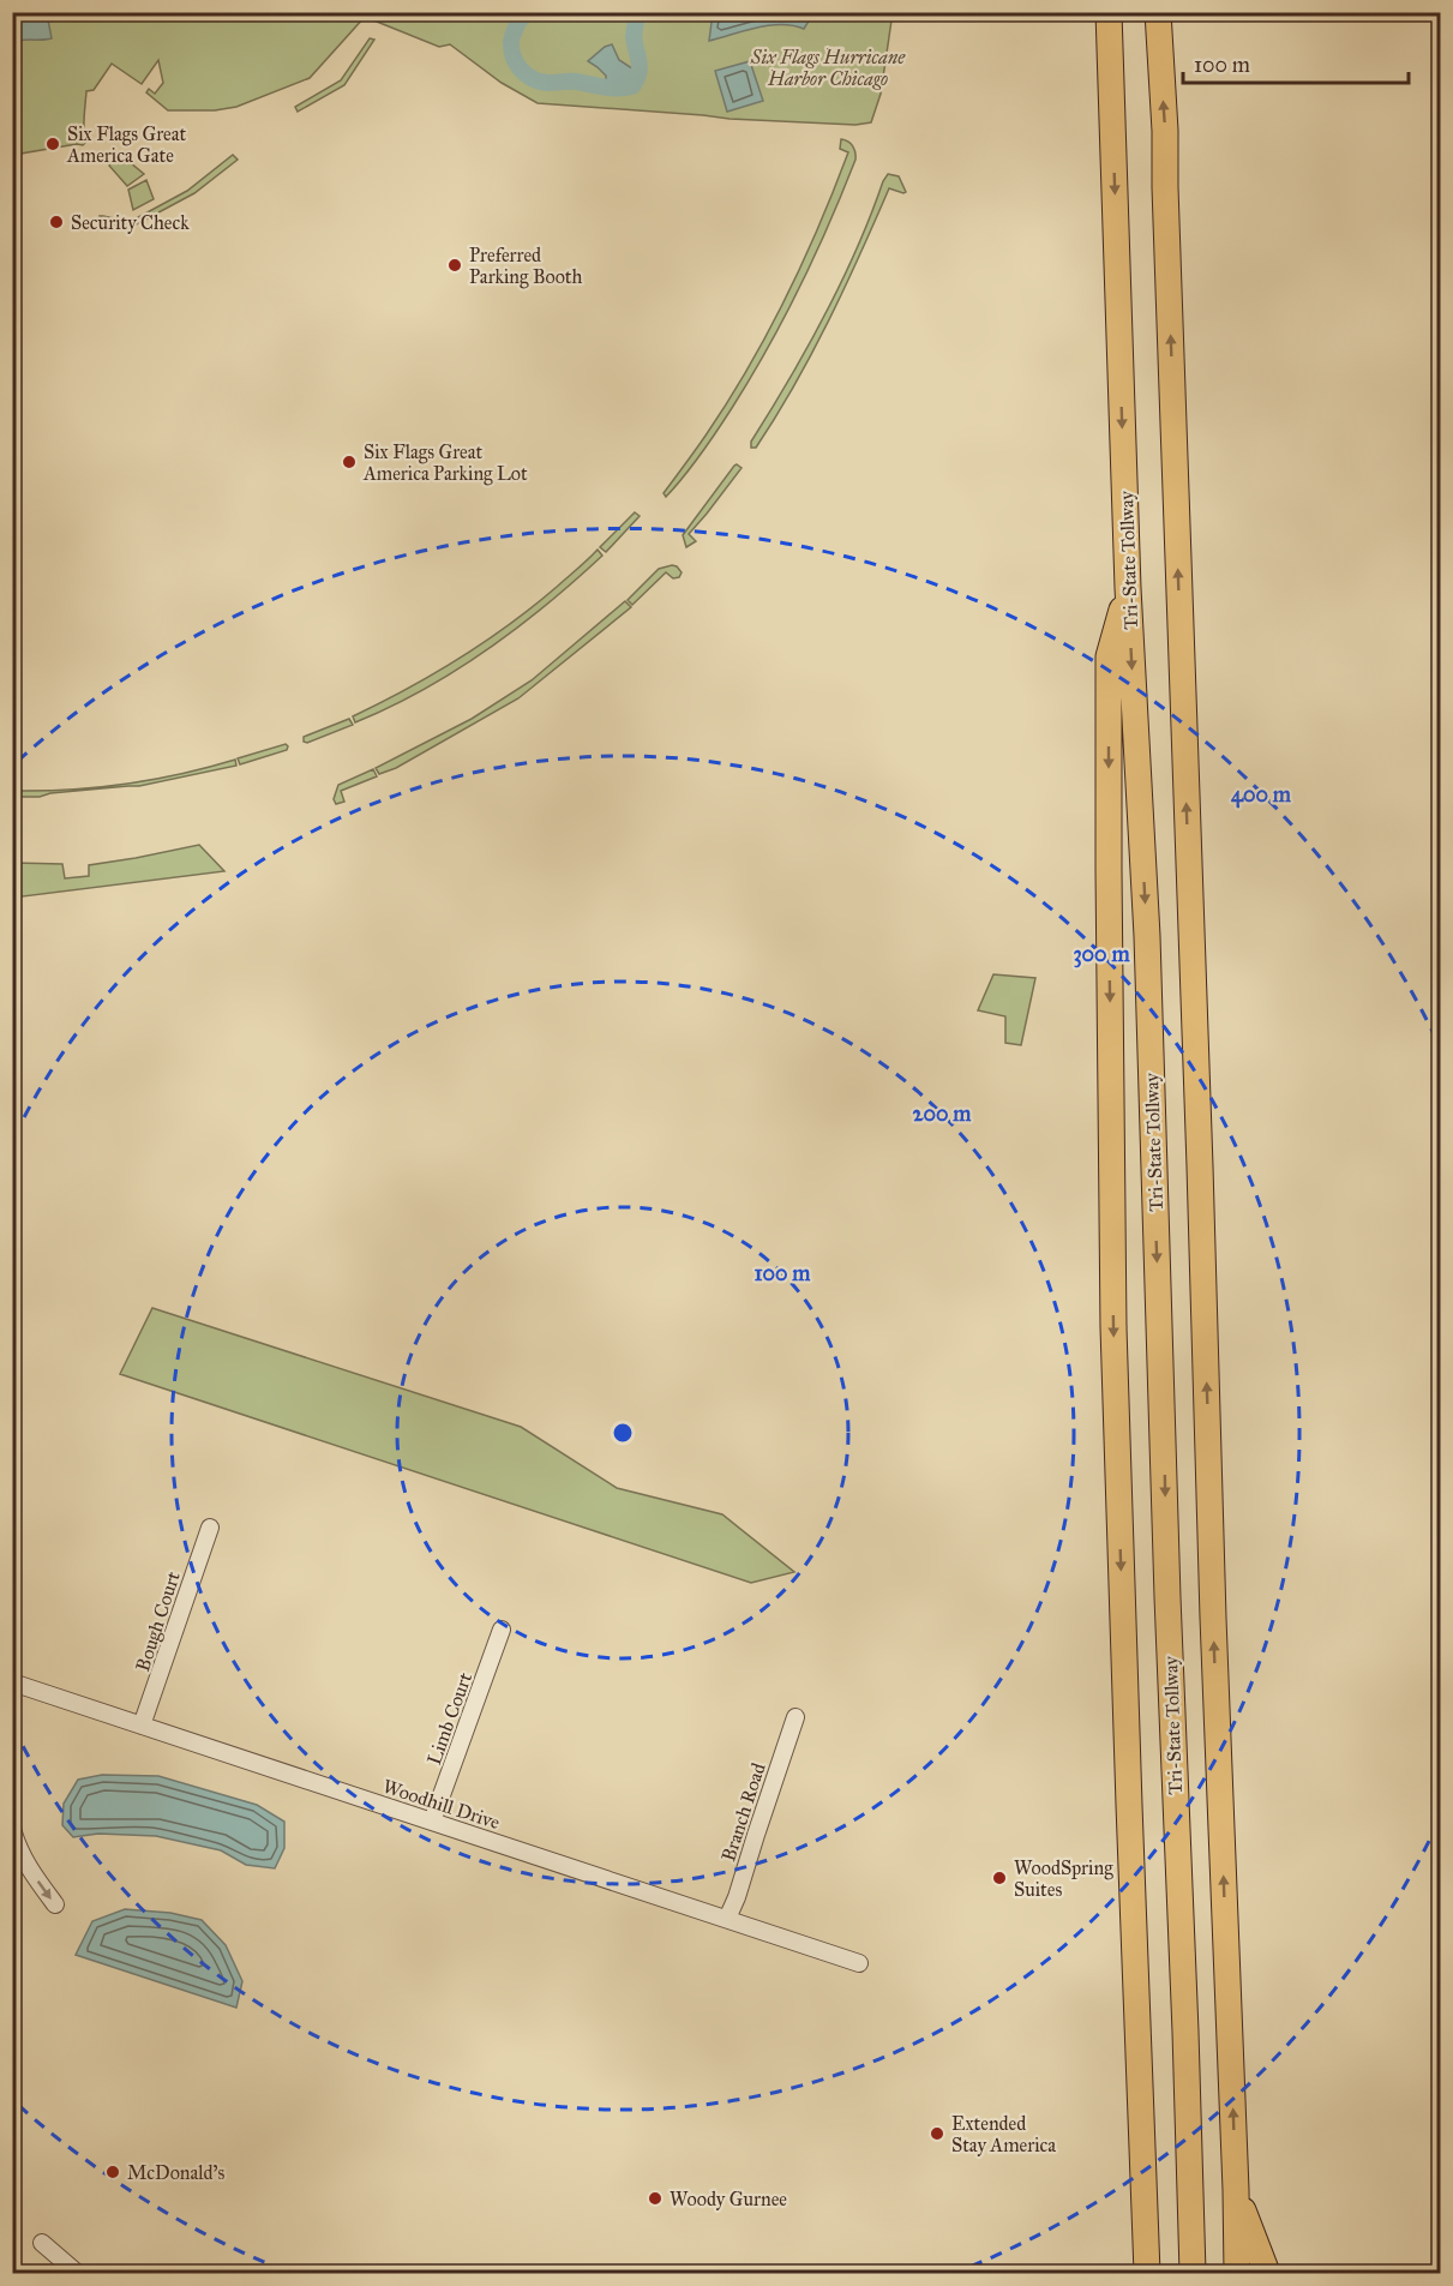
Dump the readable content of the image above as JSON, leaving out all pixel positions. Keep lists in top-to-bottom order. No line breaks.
{"streets":{"highway":["Tri-State Tollway"],"street":["Bough Court","Limb Court","Woodhill Drive","Branch Road"]},"crossings":[["Bough Court","Woodhill Drive"],["Limb Court","Woodhill Drive"],["Woodhill Drive","Branch Road"]],"parks":["Six Flags Hurricane Harbor Chicago"],"places":["Six Flags Great America Gate","Security Check","Preferred Parking Booth","Six Flags Great America Parking Lot","WoodSpring Suites","Extended Stay America","McDonald's","Woody Gurnee"],"scale_bar":"100 m","rings":["400 m","300 m","200 m","100 m"]}
